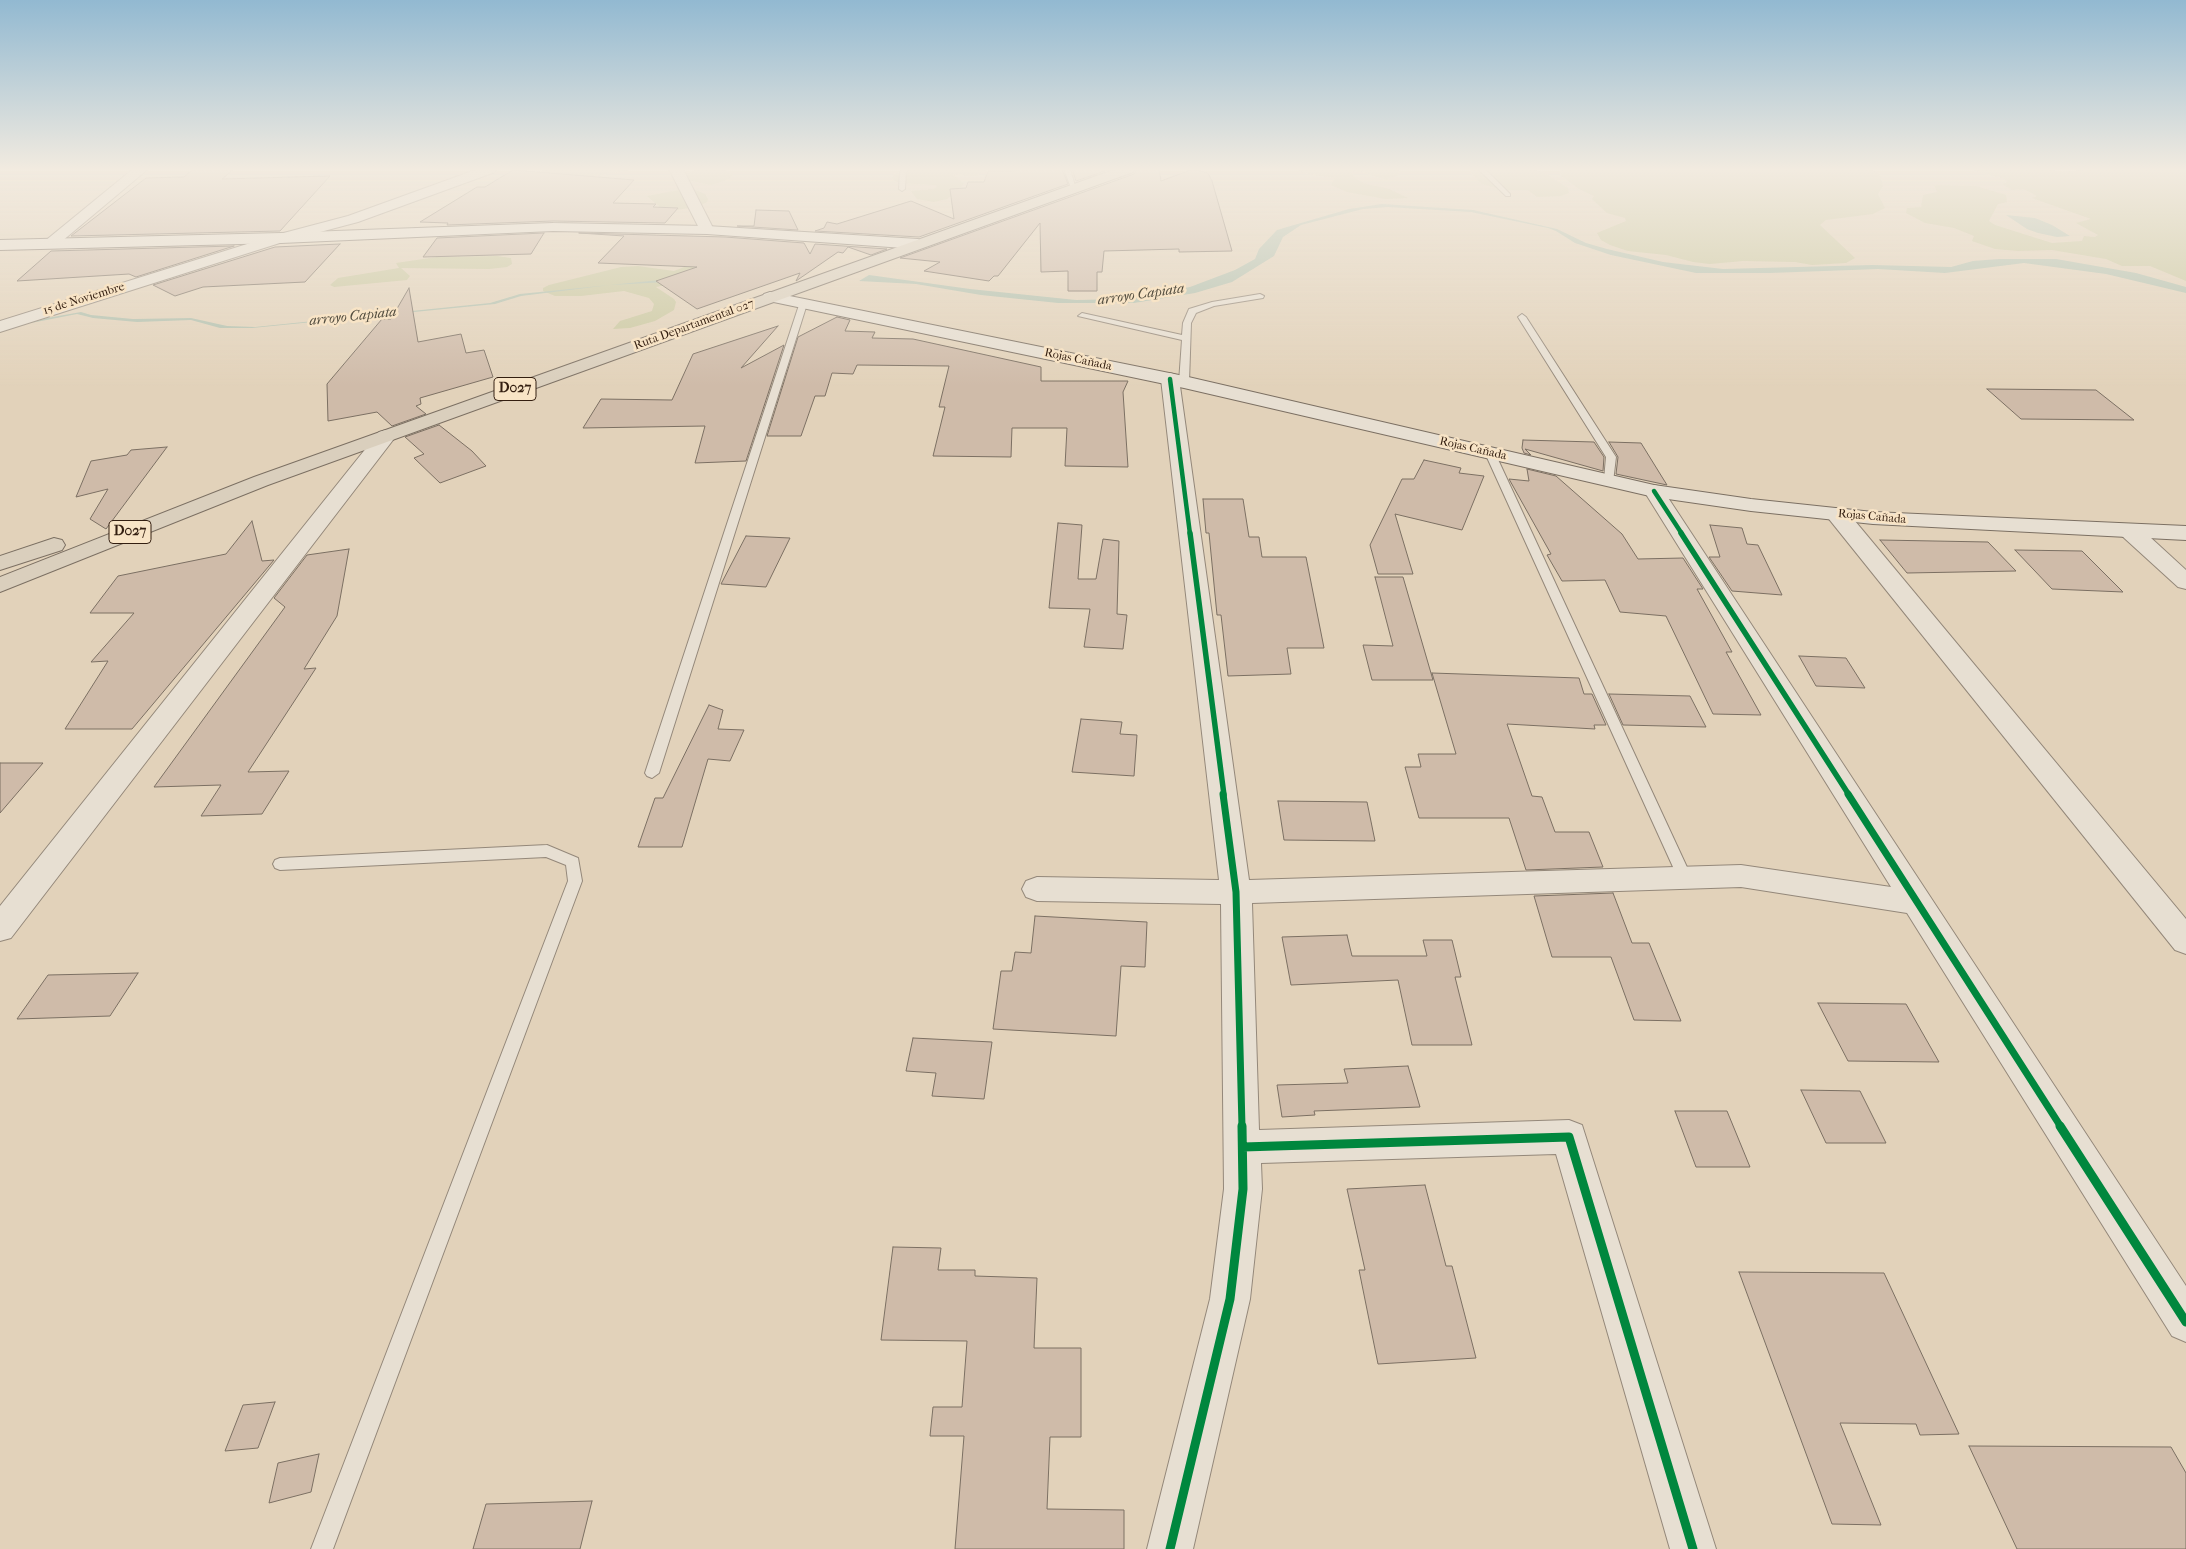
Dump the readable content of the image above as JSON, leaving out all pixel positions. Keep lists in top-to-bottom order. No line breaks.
{"streets":{"main road":["Ruta Departamental 027","D027"],"street":["15 de Noviembre","Rojas Cañada"]},"crossings":[["Ruta Departamental 027","Rojas Cañada"]],"water":["arroyo Capiata"]}
